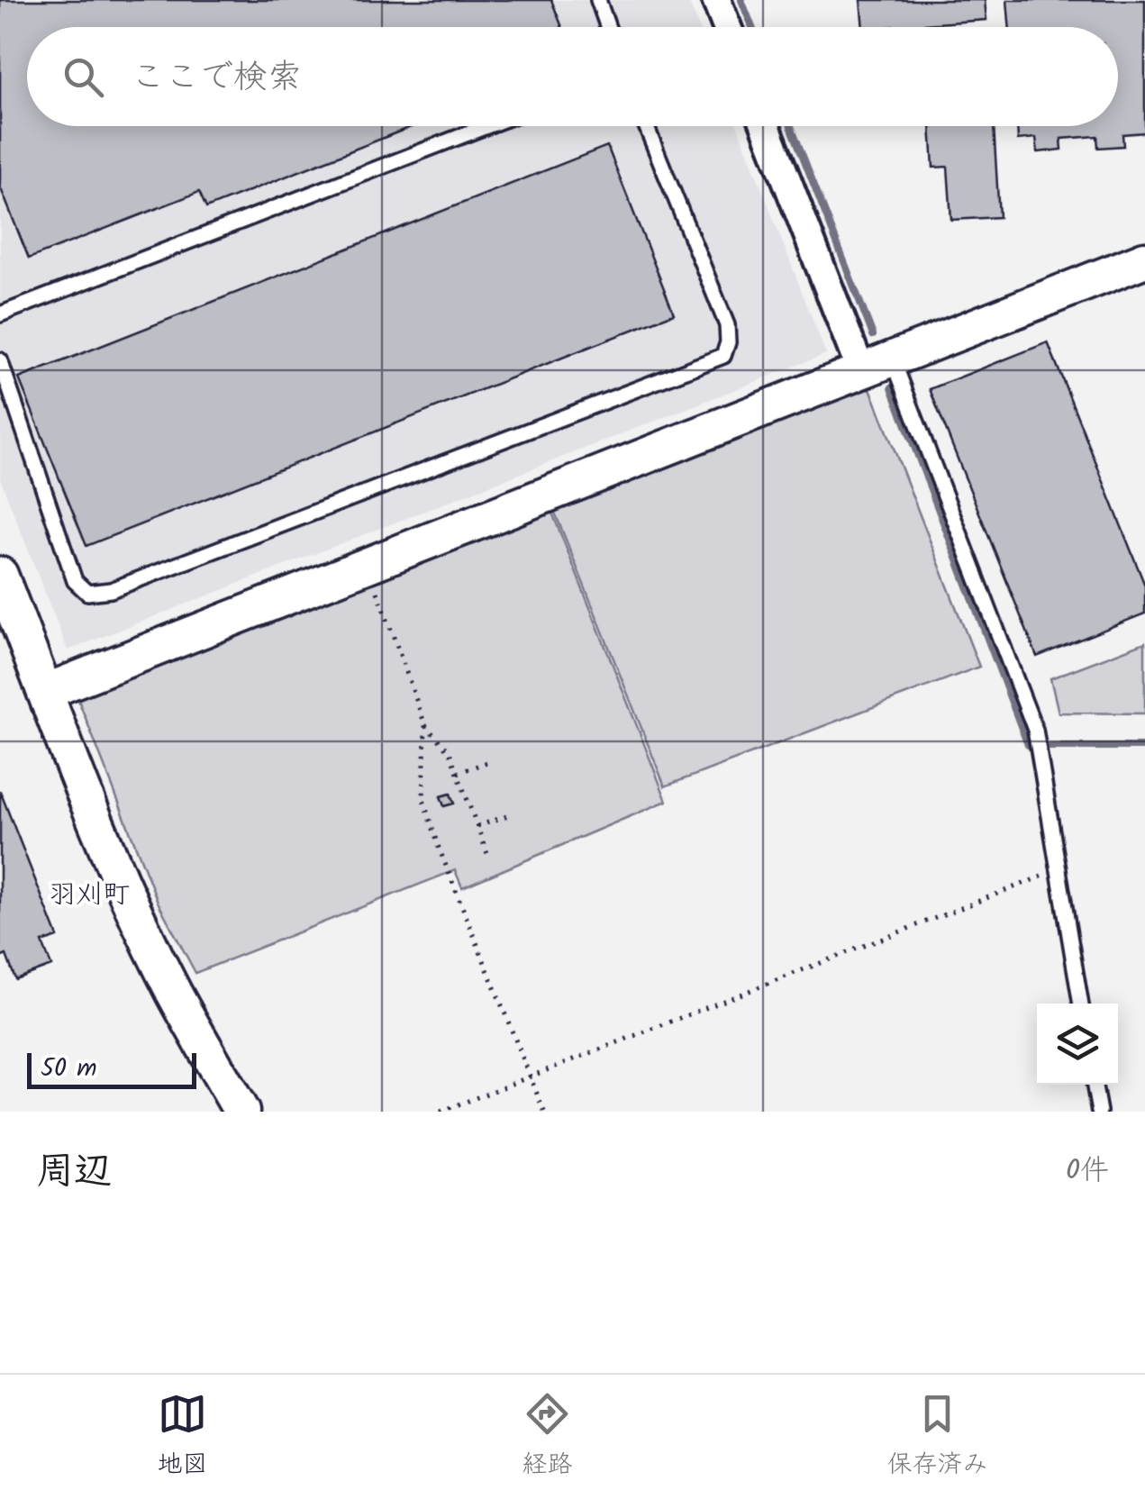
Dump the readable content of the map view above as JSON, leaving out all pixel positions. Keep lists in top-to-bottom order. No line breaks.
{"districts":["羽刈町"],"scale_bar":"50 m","page":{"search":"ここで検索","scale":"50 m","heading":["周辺","0件"],"nav":["地図","経路","保存済み"]}}
